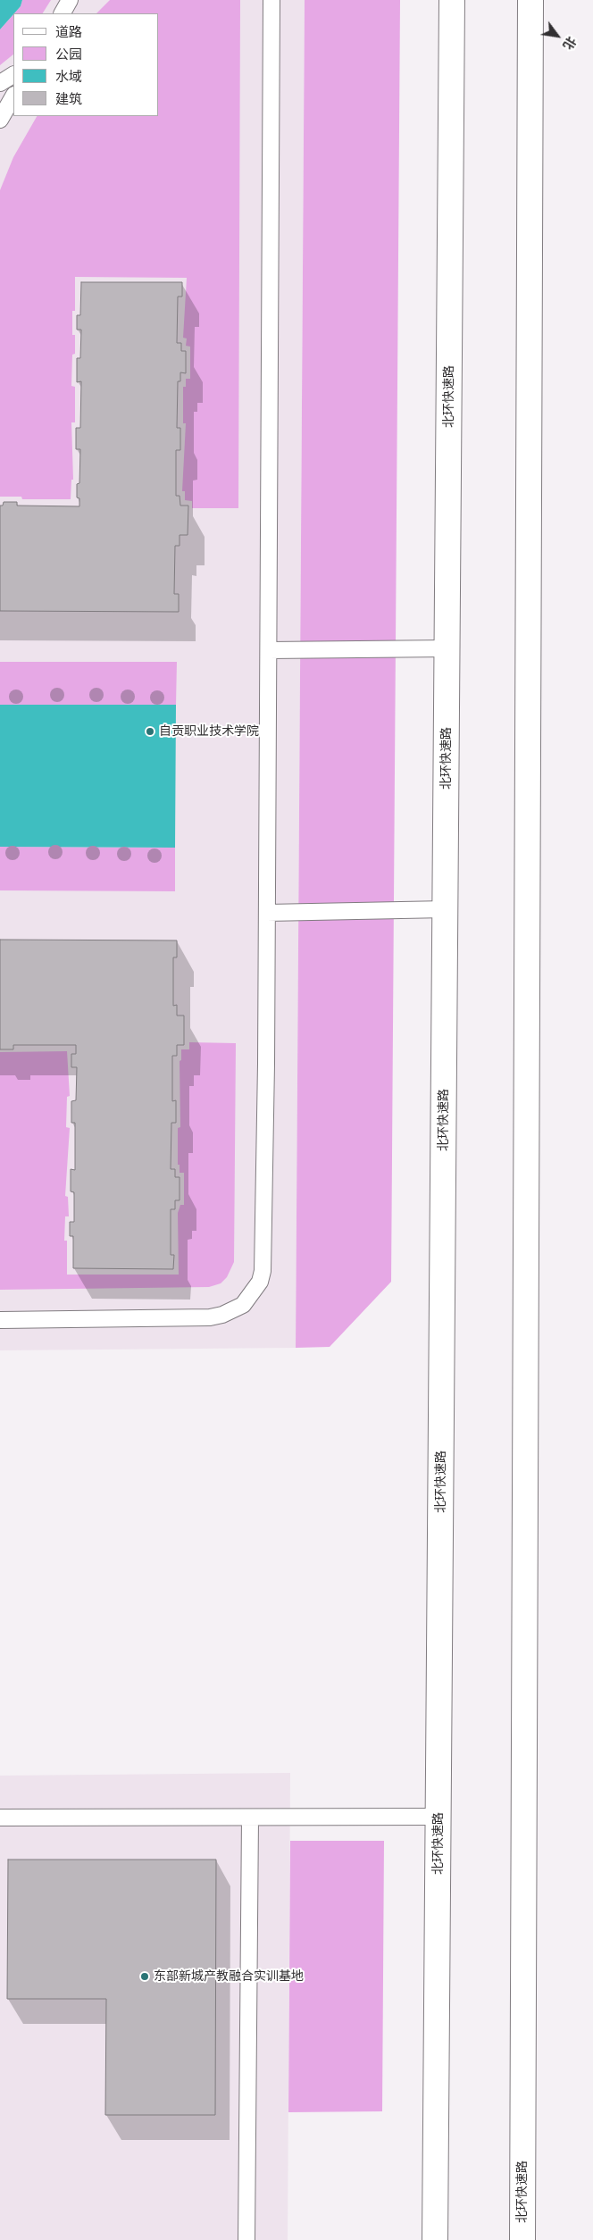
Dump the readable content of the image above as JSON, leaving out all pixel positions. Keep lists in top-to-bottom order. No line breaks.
{"streets":{"main road":["北环快速路"]},"places":["自贡职业技术学院","东部新城产教融合实训基地"],"legend":["道路","公园","水域","建筑"],"north":"bottom right"}
